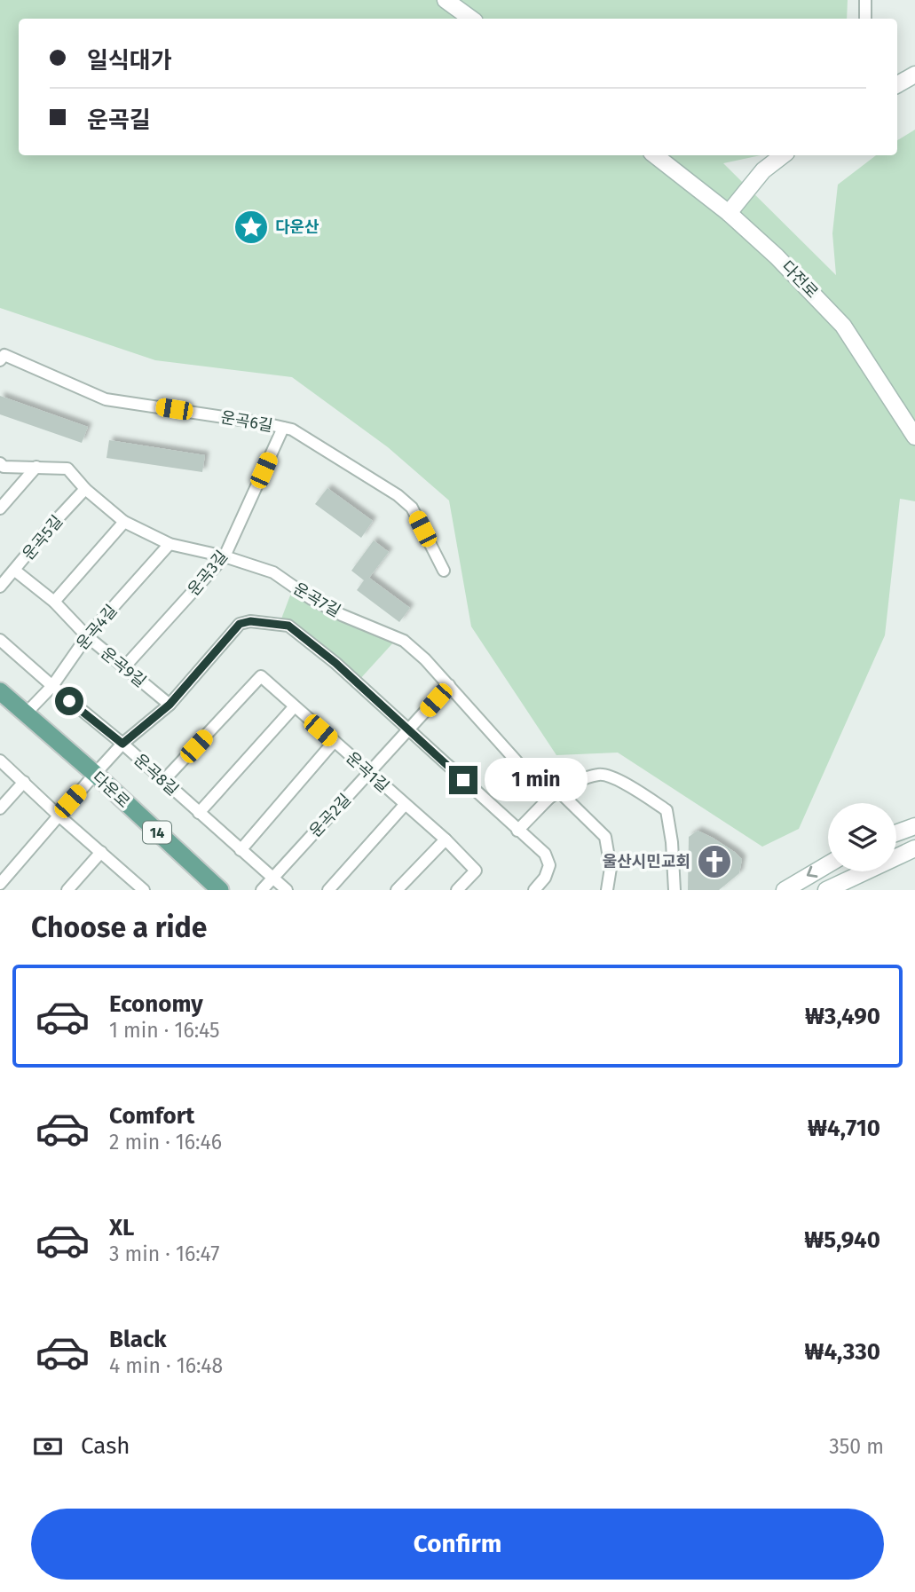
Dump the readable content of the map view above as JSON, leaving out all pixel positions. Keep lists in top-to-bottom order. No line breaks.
{"streets":{"main road":["다전로","다운로","14"],"street":["운곡6길","운곡5길","운곡3길","운곡7길","운곡4길","운곡9길","운곡1길","운곡8길","운곡2길"]},"crossings":[["운곡6길","운곡3길"],["운곡5길","운곡7길"],["운곡5길","운곡9길"],["운곡3길","운곡7길"],["운곡3길","운곡9길"],["운곡7길","운곡4길"],["운곡7길","운곡2길"],["운곡4길","운곡9길"],["운곡4길","운곡8길"],["운곡4길","다운로"],["운곡1길","운곡8길"],["운곡1길","운곡2길"],["운곡8길","운곡2길"]],"places":{"place":["다운산"],"church":["울산시민교회"]},"page":{"banner":["일식대가","운곡길"],"bubble":"1 min","heading":"Choose a ride","list":[{"name":"Economy","note":"1 min · 16:45","value":"₩3,490"},{"name":"Comfort","note":"2 min · 16:46","value":"₩4,710"},{"name":"XL","note":"3 min · 16:47","value":"₩5,940"},{"name":"Black","note":"4 min · 16:48","value":"₩4,330"}],"pay":["Cash","350 m"],"buttons":"Confirm"}}
